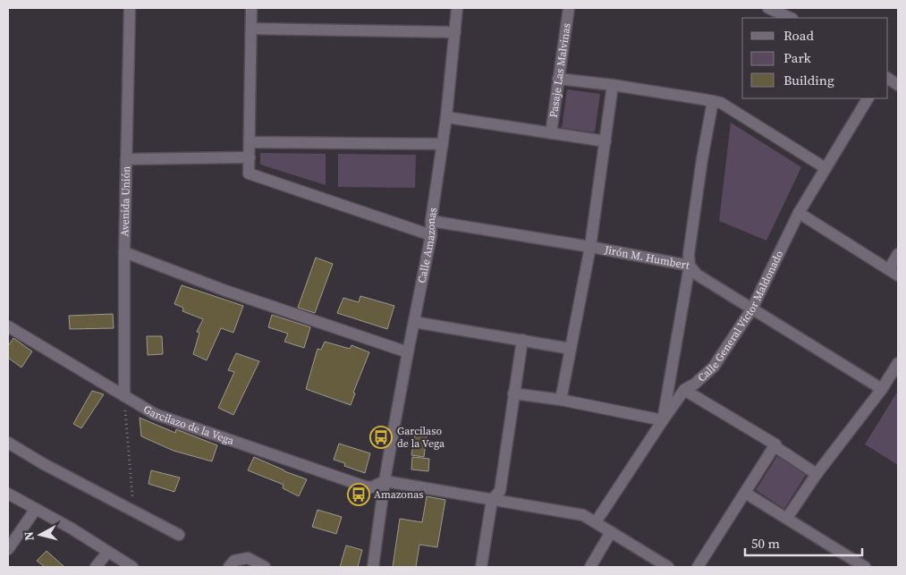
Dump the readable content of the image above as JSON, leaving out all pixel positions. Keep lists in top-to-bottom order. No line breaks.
{"streets":{"street":["Pasaje Las Malvinas","Avenida Unión","Calle Amazonas","Jirón M. Humbert","Calle General Víctor Maldonado","Garcilazo de la Vega"]},"crossings":[["Avenida Unión","Garcilazo de la Vega"],["Calle Amazonas","Jirón M. Humbert"],["Calle Amazonas","Garcilazo de la Vega"],["Jirón M. Humbert","Calle General Víctor Maldonado"]],"places":{"bus stop":["Garcilaso de la Vega","Amazonas"]},"legend":["Road","Park","Building"],"scale_bar":"50 m","north":"left"}
